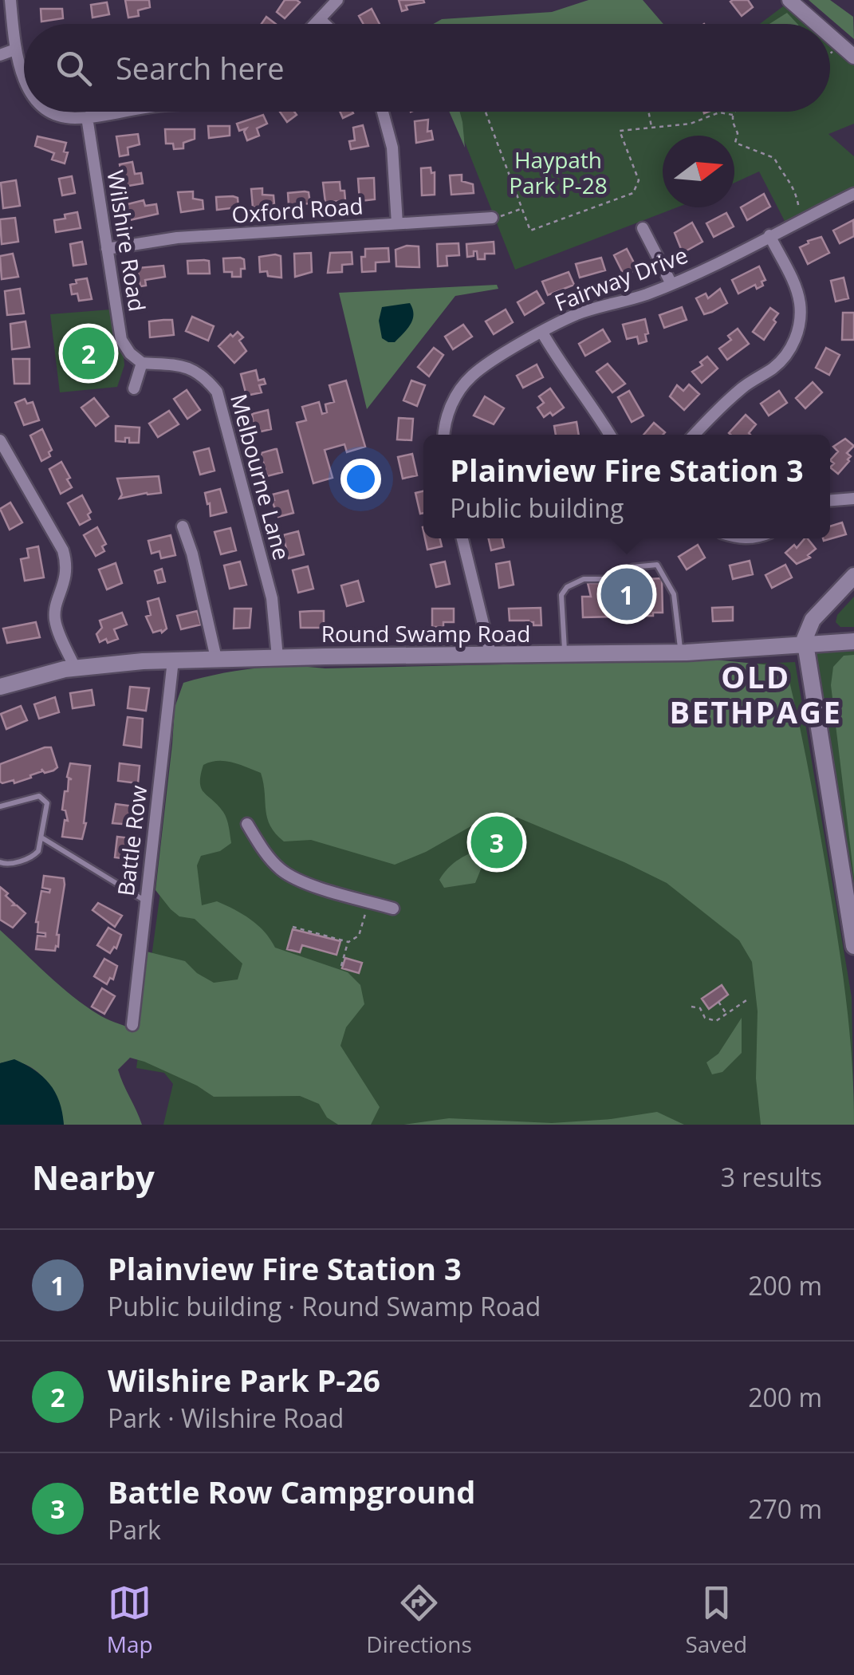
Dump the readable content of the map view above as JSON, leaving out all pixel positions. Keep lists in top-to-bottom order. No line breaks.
{"streets":{"main road":["Round Swamp Road"],"street":["Oxford Road","Wilshire Road","Fairway Drive","Melbourne Lane","Battle Row"]},"crossings":[["Oxford Road","Wilshire Road"],["Wilshire Road","Melbourne Lane"],["Melbourne Lane","Round Swamp Road"],["Round Swamp Road","Battle Row"]],"districts":["OLD BETHPAGE"],"parks":["Haypath Park P-28"],"north":"right","page":{"search":"Search here","pins":["2","1","3"],"popup":["Plainview Fire Station 3","Public building"],"heading":["Nearby","3 results"],"list":[{"mark":"1","name":"Plainview Fire Station 3","note":"Public building · Round Swamp Road","value":"200 m"},{"mark":"2","name":"Wilshire Park P-26","note":"Park · Wilshire Road","value":"200 m"},{"mark":"3","name":"Battle Row Campground","note":"Park","value":"270 m"}],"nav":["Map","Directions","Saved"]}}
